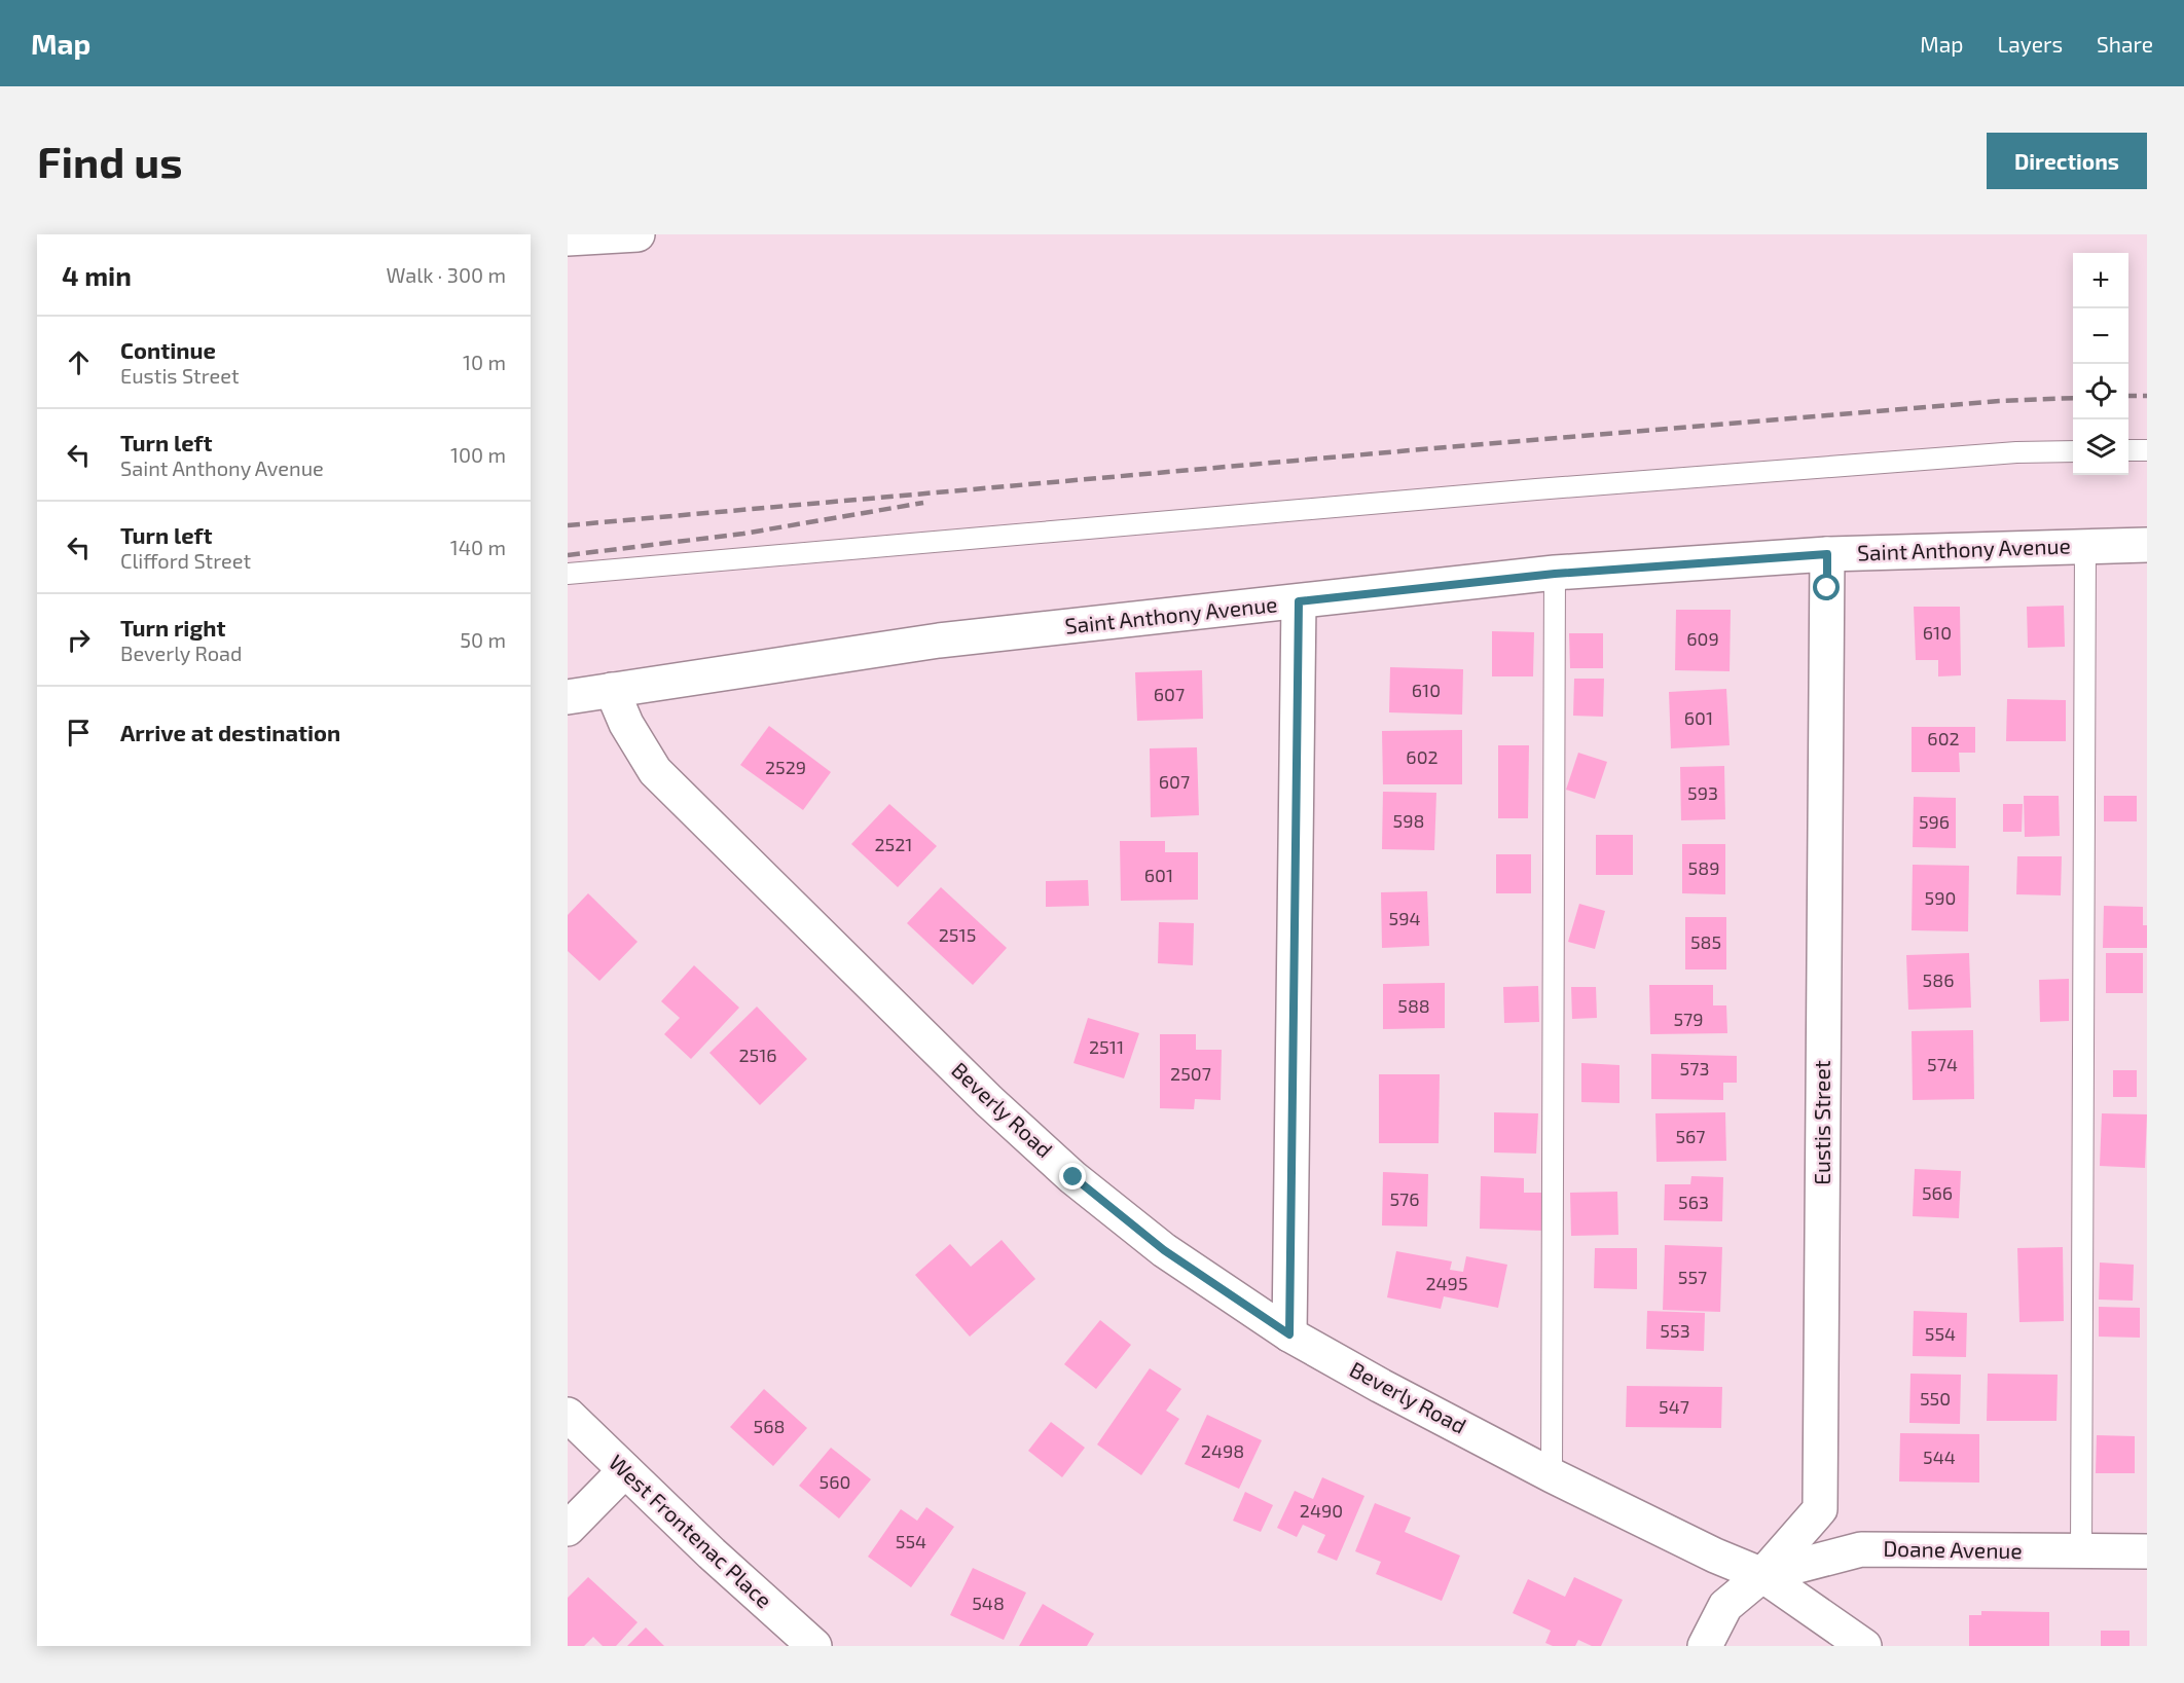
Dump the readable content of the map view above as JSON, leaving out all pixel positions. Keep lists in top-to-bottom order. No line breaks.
{"streets":{"main road":["Saint Anthony Avenue","Beverly Road","Eustis Street","West Frontenac Place","Doane Avenue"]},"crossings":[["Saint Anthony Avenue","Beverly Road"],["Saint Anthony Avenue","Eustis Street"],["Beverly Road","Eustis Street"],["Beverly Road","Doane Avenue"],["Eustis Street","Doane Avenue"]],"house_numbers":["610","609","610","607","601","602","602","2529","607","593","598","596","2521","589","601","590","594","2515","585","586","588","579","2511","2516","574","573","2507","567","566","576","563","557","2495","553","554","550","547","568","2498","544","560","2490","554","548"],"page":{"header":"Map","nav":["Map","Layers","Share"],"buttons":"Directions","title":"Find us","heading":["4 min","Walk · 300 m"],"map_buttons":["+","−"],"list":[["Continue","Eustis Street","10 m"],["Turn left","Saint Anthony Avenue","100 m"],["Turn left","Clifford Street","140 m"],["Turn right","Beverly Road","50 m"],"Arrive at destination"]}}
